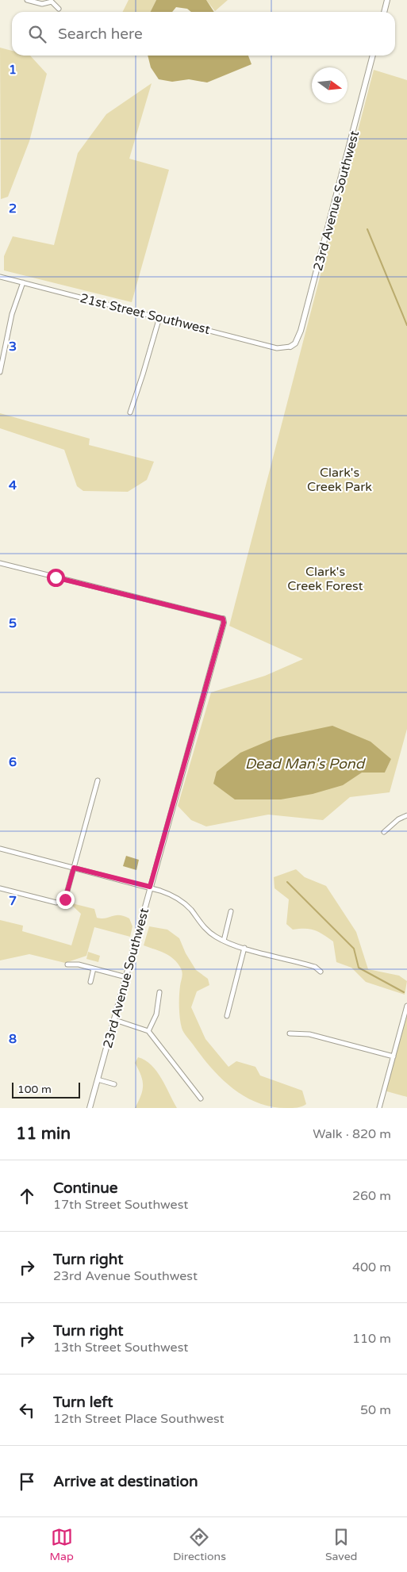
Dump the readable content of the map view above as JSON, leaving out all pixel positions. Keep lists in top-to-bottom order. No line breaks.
{"streets":{"street":["23rd Avenue Southwest","21st Street Southwest"]},"crossings":[["23rd Avenue Southwest","21st Street Southwest"]],"water":["Dead Man's Pond"],"parks":["Clark's Creek Park","Clark's Creek Forest"],"scale_bar":"100 m","north":"right","page":{"search":"Search here","scale":"100 m","heading":["11 min","Walk · 820 m"],"list":[["Continue","17th Street Southwest","260 m"],["Turn right","23rd Avenue Southwest","400 m"],["Turn right","13th Street Southwest","110 m"],["Turn left","12th Street Place Southwest","50 m"],"Arrive at destination"],"nav":["Map","Directions","Saved"]},"grid":{"rows":["1","2","3","4","5","6","7","8"]}}
